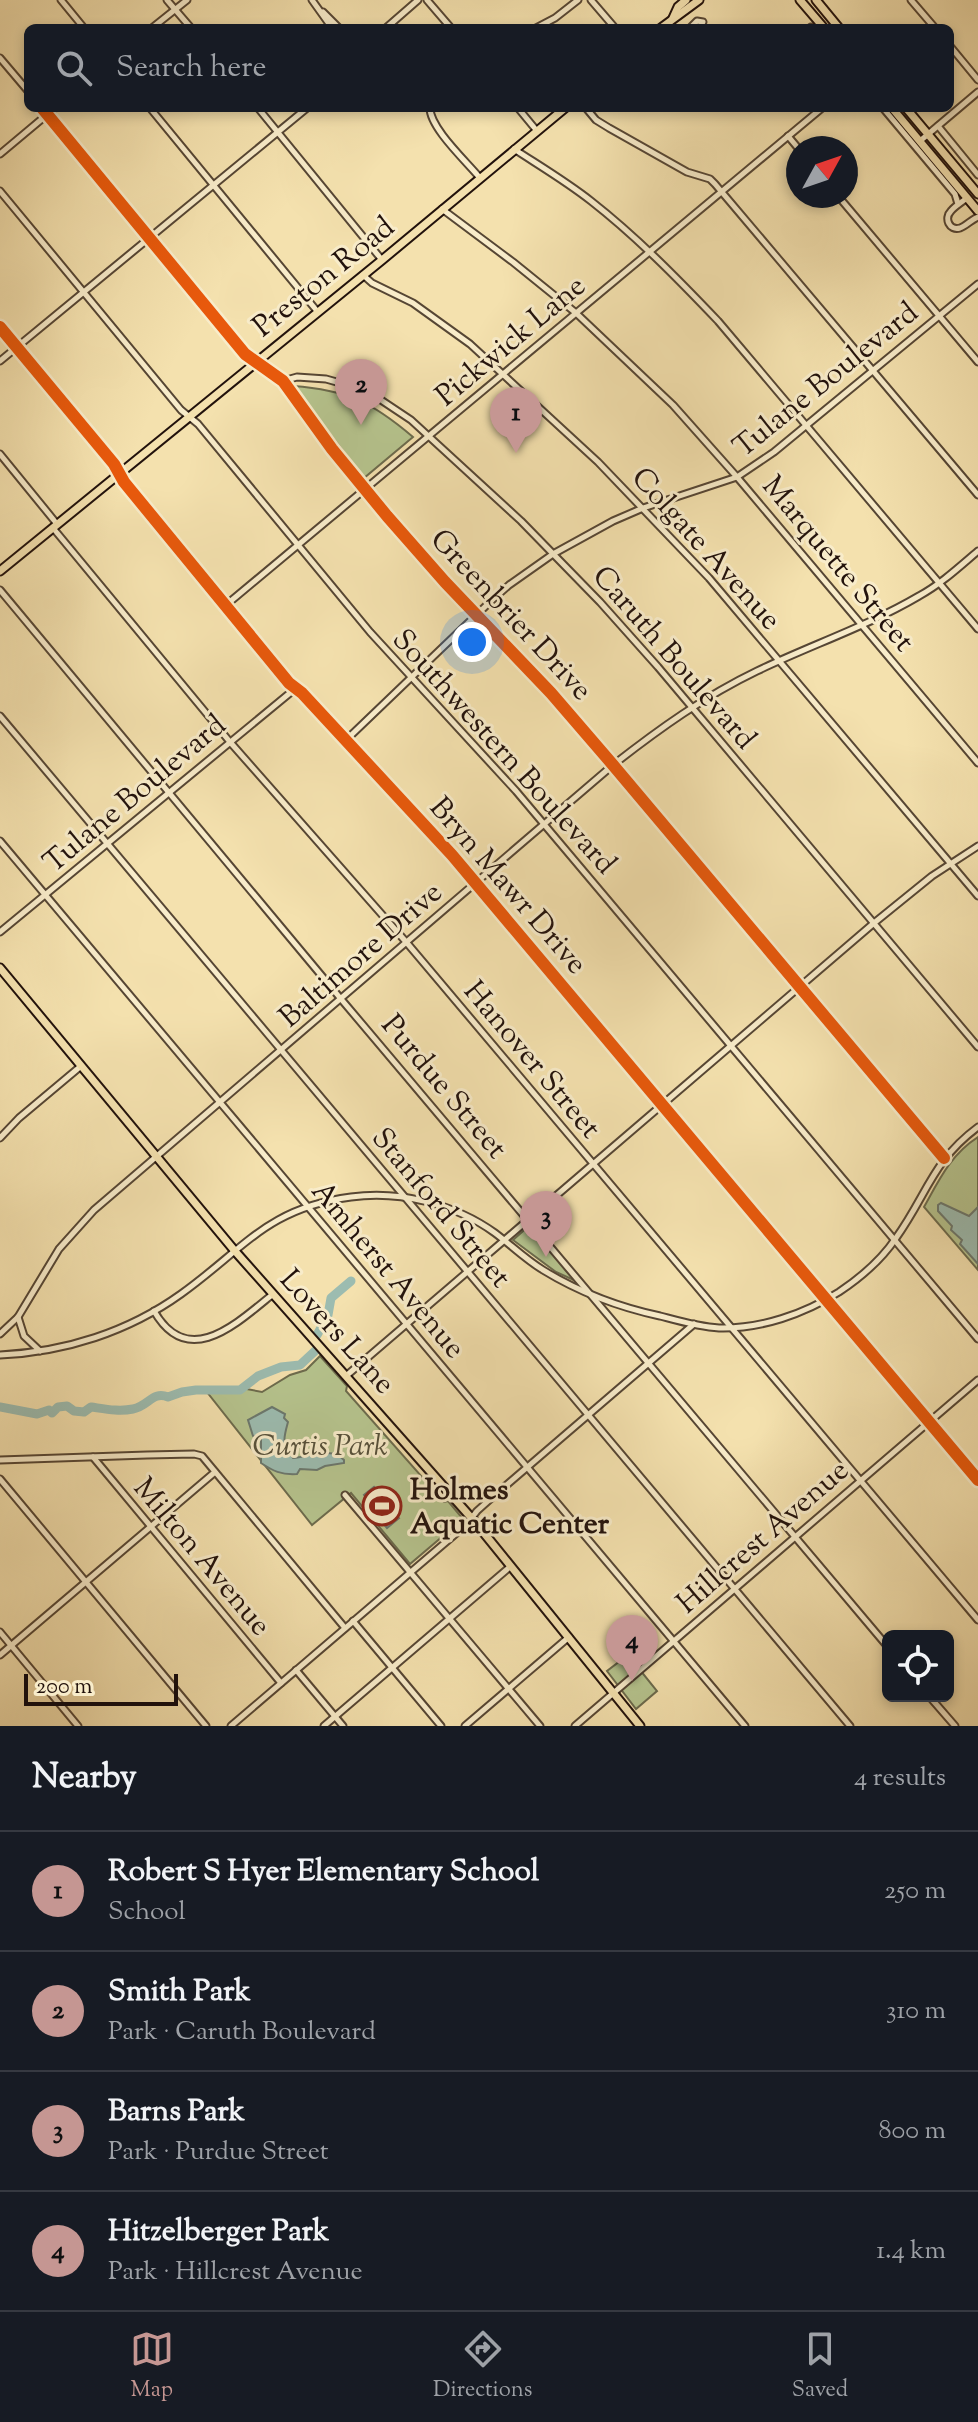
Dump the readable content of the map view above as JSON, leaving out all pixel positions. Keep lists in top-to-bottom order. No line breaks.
{"streets":{"main road":["Preston Road","Lovers Lane"],"street":["Pickwick Lane","Tulane Boulevard","Colgate Avenue","Marquette Street","Greenbrier Drive","Caruth Boulevard","Southwestern Boulevard","Bryn Mawr Drive","Baltimore Drive","Hanover Street","Purdue Street","Stanford Street","Amherst Avenue","Hillcrest Avenue","Milton Avenue"]},"crossings":[["Preston Road","Colgate Avenue"],["Preston Road","Marquette Street"],["Preston Road","Greenbrier Drive"],["Preston Road","Southwestern Boulevard"],["Preston Road","Bryn Mawr Drive"],["Preston Road","Hanover Street"],["Pickwick Lane","Colgate Avenue"],["Pickwick Lane","Marquette Street"],["Pickwick Lane","Greenbrier Drive"],["Pickwick Lane","Caruth Boulevard"],["Pickwick Lane","Southwestern Boulevard"],["Pickwick Lane","Bryn Mawr Drive"],["Tulane Boulevard","Colgate Avenue"],["Tulane Boulevard","Marquette Street"],["Tulane Boulevard","Greenbrier Drive"],["Tulane Boulevard","Caruth Boulevard"],["Tulane Boulevard","Southwestern Boulevard"],["Tulane Boulevard","Bryn Mawr Drive"],["Tulane Boulevard","Hanover Street"],["Tulane Boulevard","Purdue Street"],["Tulane Boulevard","Stanford Street"],["Tulane Boulevard","Amherst Avenue"],["Colgate Avenue","Baltimore Drive"],["Marquette Street","Baltimore Drive"],["Greenbrier Drive","Caruth Boulevard"],["Greenbrier Drive","Baltimore Drive"],["Caruth Boulevard","Baltimore Drive"],["Southwestern Boulevard","Baltimore Drive"],["Bryn Mawr Drive","Baltimore Drive"],["Bryn Mawr Drive","Hillcrest Avenue"],["Baltimore Drive","Hanover Street"],["Baltimore Drive","Purdue Street"],["Baltimore Drive","Stanford Street"],["Baltimore Drive","Amherst Avenue"],["Baltimore Drive","Lovers Lane"],["Hanover Street","Hillcrest Avenue"],["Purdue Street","Hillcrest Avenue"],["Stanford Street","Hillcrest Avenue"],["Amherst Avenue","Hillcrest Avenue"],["Lovers Lane","Hillcrest Avenue"]],"parks":["Curtis Park"],"places":{"sports":["Holmes Aquatic Center"]},"scale_bar":"200 m","north":"top right","page":{"search":"Search here","pins":["2","1","3","4"],"scale":"200 m","heading":["Nearby","4 results"],"list":[{"mark":"1","name":"Robert S Hyer Elementary School","note":"School","value":"250 m"},{"mark":"2","name":"Smith Park","note":"Park · Caruth Boulevard","value":"310 m"},{"mark":"3","name":"Barns Park","note":"Park · Purdue Street","value":"800 m"},{"mark":"4","name":"Hitzelberger Park","note":"Park · Hillcrest Avenue","value":"1.4 km"}],"nav":["Map","Directions","Saved"]}}
